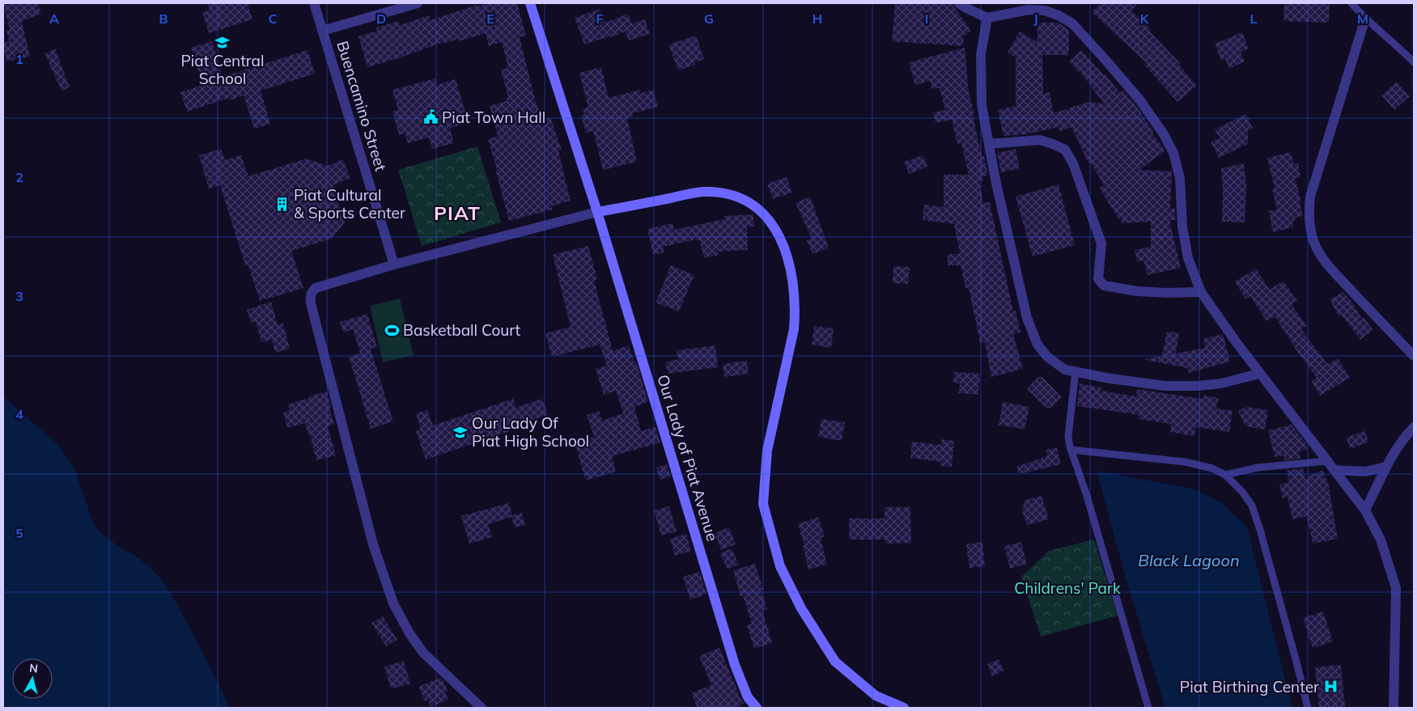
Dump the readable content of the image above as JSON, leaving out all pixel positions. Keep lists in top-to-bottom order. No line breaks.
{"streets":{"street":["Buencamino Street","Our Lady of Piat Avenue"]},"districts":["PIAT"],"water":["Black Lagoon"],"parks":["Childrens' Park"],"places":{"school or university":["Piat Central School","Our Lady Of Piat High School"],"public building":["Piat Town Hall"],"building":["Piat Cultural & Sports Center"],"sports":["Basketball Court"],"hospital":["Piat Birthing Center"]},"north":"top","grid":{"columns":["A","B","C","D","E","F","G","H","I","J","K","L","M"],"rows":["1","2","3","4","5"]}}
